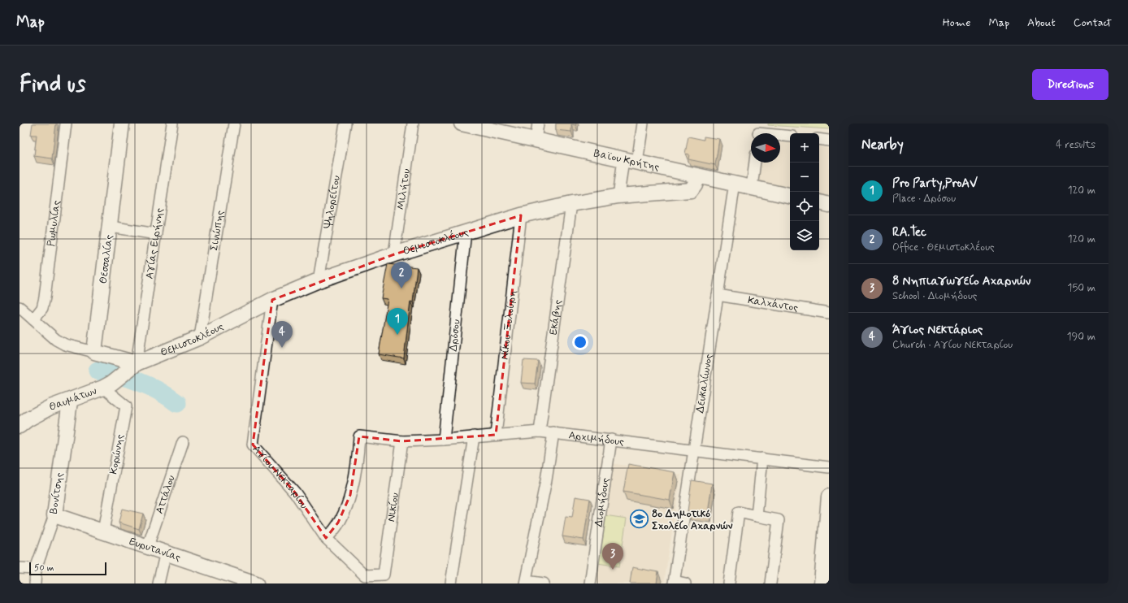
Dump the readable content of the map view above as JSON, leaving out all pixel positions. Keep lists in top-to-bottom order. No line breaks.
{"streets":{"street":["Βαϊου Κρήτης","Μιλήτου","Ψηλορείτου","Ρωμυλίας","Σινώπης","Θεμιστοκλέους","Αγίας Ειρήνης","Θεσσαλίας","Καλχάντος","Εκάβης","Νίκου Ξυλούρη","Δρόσου","Δευκαλίωνος","Θαυμάτων","Αρχιμήδους","Κορώνης","Αγίου Νεκταρίου","Βονίτσης","Αττάλου","Διομήδους","Νικίου","Ευρυτανίας"]},"crossings":[["Βαϊου Κρήτης","Θεμιστοκλέους"],["Βαϊου Κρήτης","Δευκαλίωνος"],["Μιλήτου","Θεμιστοκλέους"],["Ψηλορείτου","Θεμιστοκλέους"],["Σινώπης","Θεμιστοκλέους"],["Θεμιστοκλέους","Αγίας Ειρήνης"],["Θεμιστοκλέους","Εκάβης"],["Θεμιστοκλέους","Νίκου Ξυλούρη"],["Θεμιστοκλέους","Δρόσου"],["Θεμιστοκλέους","Θαυμάτων"],["Θεμιστοκλέους","Αγίου Νεκταρίου"],["Αγίας Ειρήνης","Θαυμάτων"],["Καλχάντος","Δευκαλίωνος"],["Εκάβης","Αρχιμήδους"],["Νίκου Ξυλούρη","Αρχιμήδους"],["Δρόσου","Αρχιμήδους"],["Δευκαλίωνος","Αρχιμήδους"],["Θαυμάτων","Κορώνης"],["Θαυμάτων","Βονίτσης"],["Αρχιμήδους","Αγίου Νεκταρίου"],["Αρχιμήδους","Διομήδους"],["Αρχιμήδους","Νικίου"],["Κορώνης","Ευρυτανίας"],["Αγίου Νεκταρίου","Νικίου"],["Βονίτσης","Ευρυτανίας"],["Αττάλου","Ευρυτανίας"]],"places":{"school or university":["8ο Δημοτικό Σχολείο Αχαρνών"]},"scale_bar":"50 m","north":"right","page":{"header":"Map","nav":["Home","Map","About","Contact"],"buttons":"Directions","title":"Find us","heading":["Nearby","4 results"],"map_buttons":["+","−"],"list":[{"mark":"1","name":"Pro Party,ProAV","note":"Place · Δρόσου","value":"120 m"},{"mark":"2","name":"RA.Tec","note":"Office · Θεμιστοκλέους","value":"120 m"},{"mark":"3","name":"8 Νηπιαγωγείο Αχαρνών","note":"School · Διομήδους","value":"150 m"},{"mark":"4","name":"Άγιος Νεκτάριος","note":"Church · Αγίου Νεκταρίου","value":"190 m"}],"pins":["2","1","4","3"],"scale":"50 m"}}
